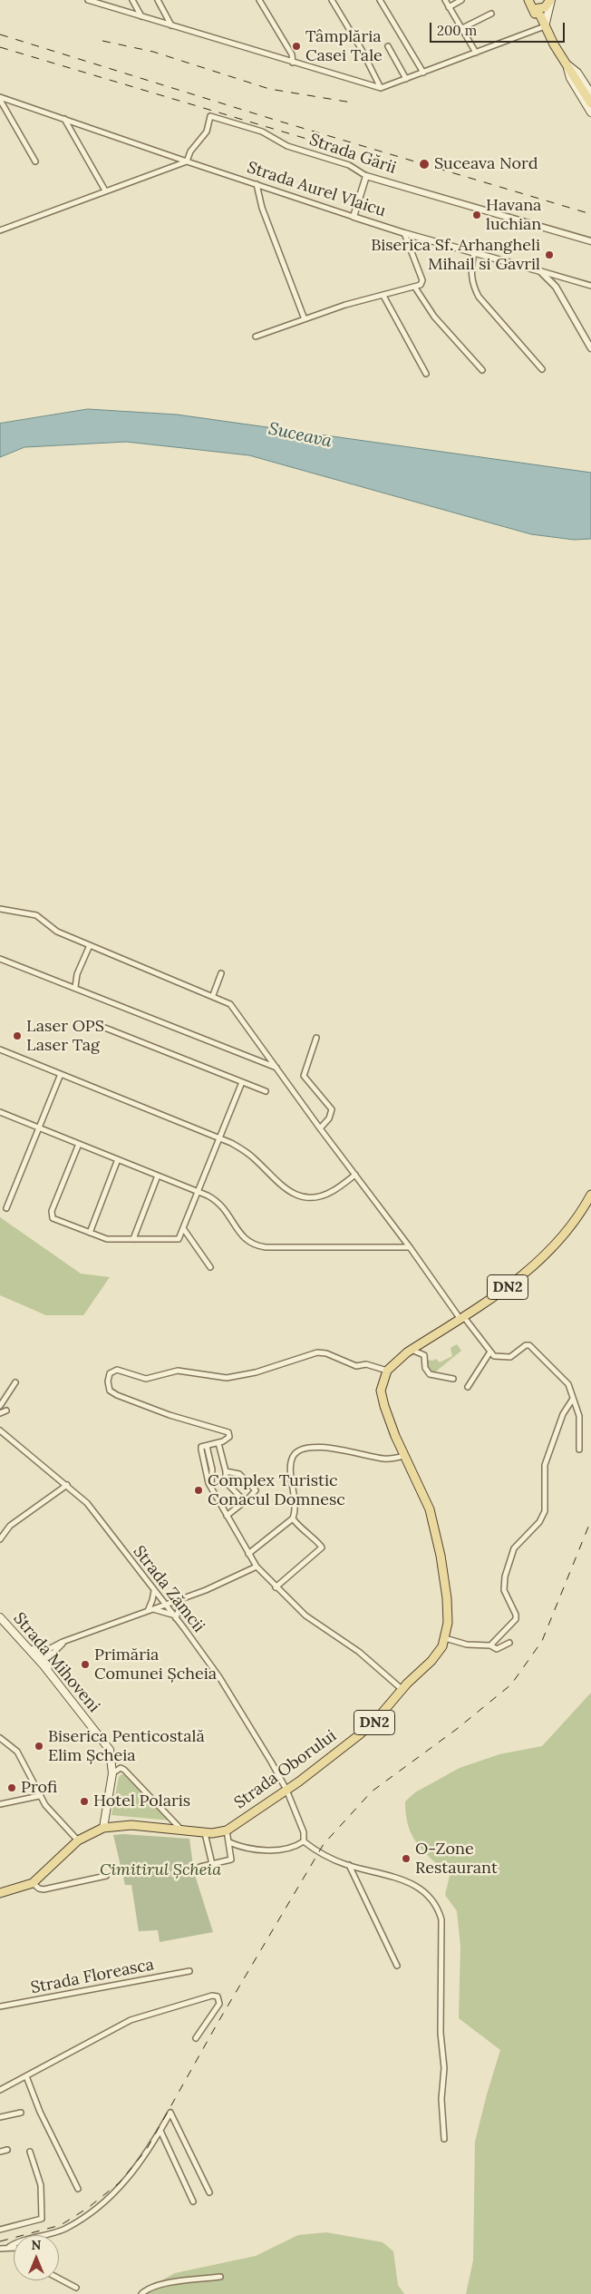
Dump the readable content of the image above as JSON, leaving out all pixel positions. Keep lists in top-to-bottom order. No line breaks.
{"streets":{"main road":["DN2","Strada Mihoveni","Strada Oborului"],"street":["Strada Gării","Strada Aurel Vlaicu","Strada Zămcii","Strada Floreasca"]},"crossings":[["Strada Gării","Strada Aurel Vlaicu"],["DN2","Strada Mihoveni"],["DN2","Strada Oborului"],["Strada Zămcii","Strada Oborului"],["Strada Mihoveni","Strada Oborului"]],"water":["Suceava"],"parks":["Cimitirul Șcheia"],"places":["Tâmplăria Casei Tale","Suceava Nord","Havana luchian","Biserica Sf. Arhangheli Mihail si Gavril","Laser OPS Laser Tag","Complex Turistic Conacul Domnesc","Primăria Comunei Șcheia","Biserica Penticostală Elim Șcheia","Profi","Hotel Polaris","O-Zone Restaurant"],"scale_bar":"200 m","north":"top"}
